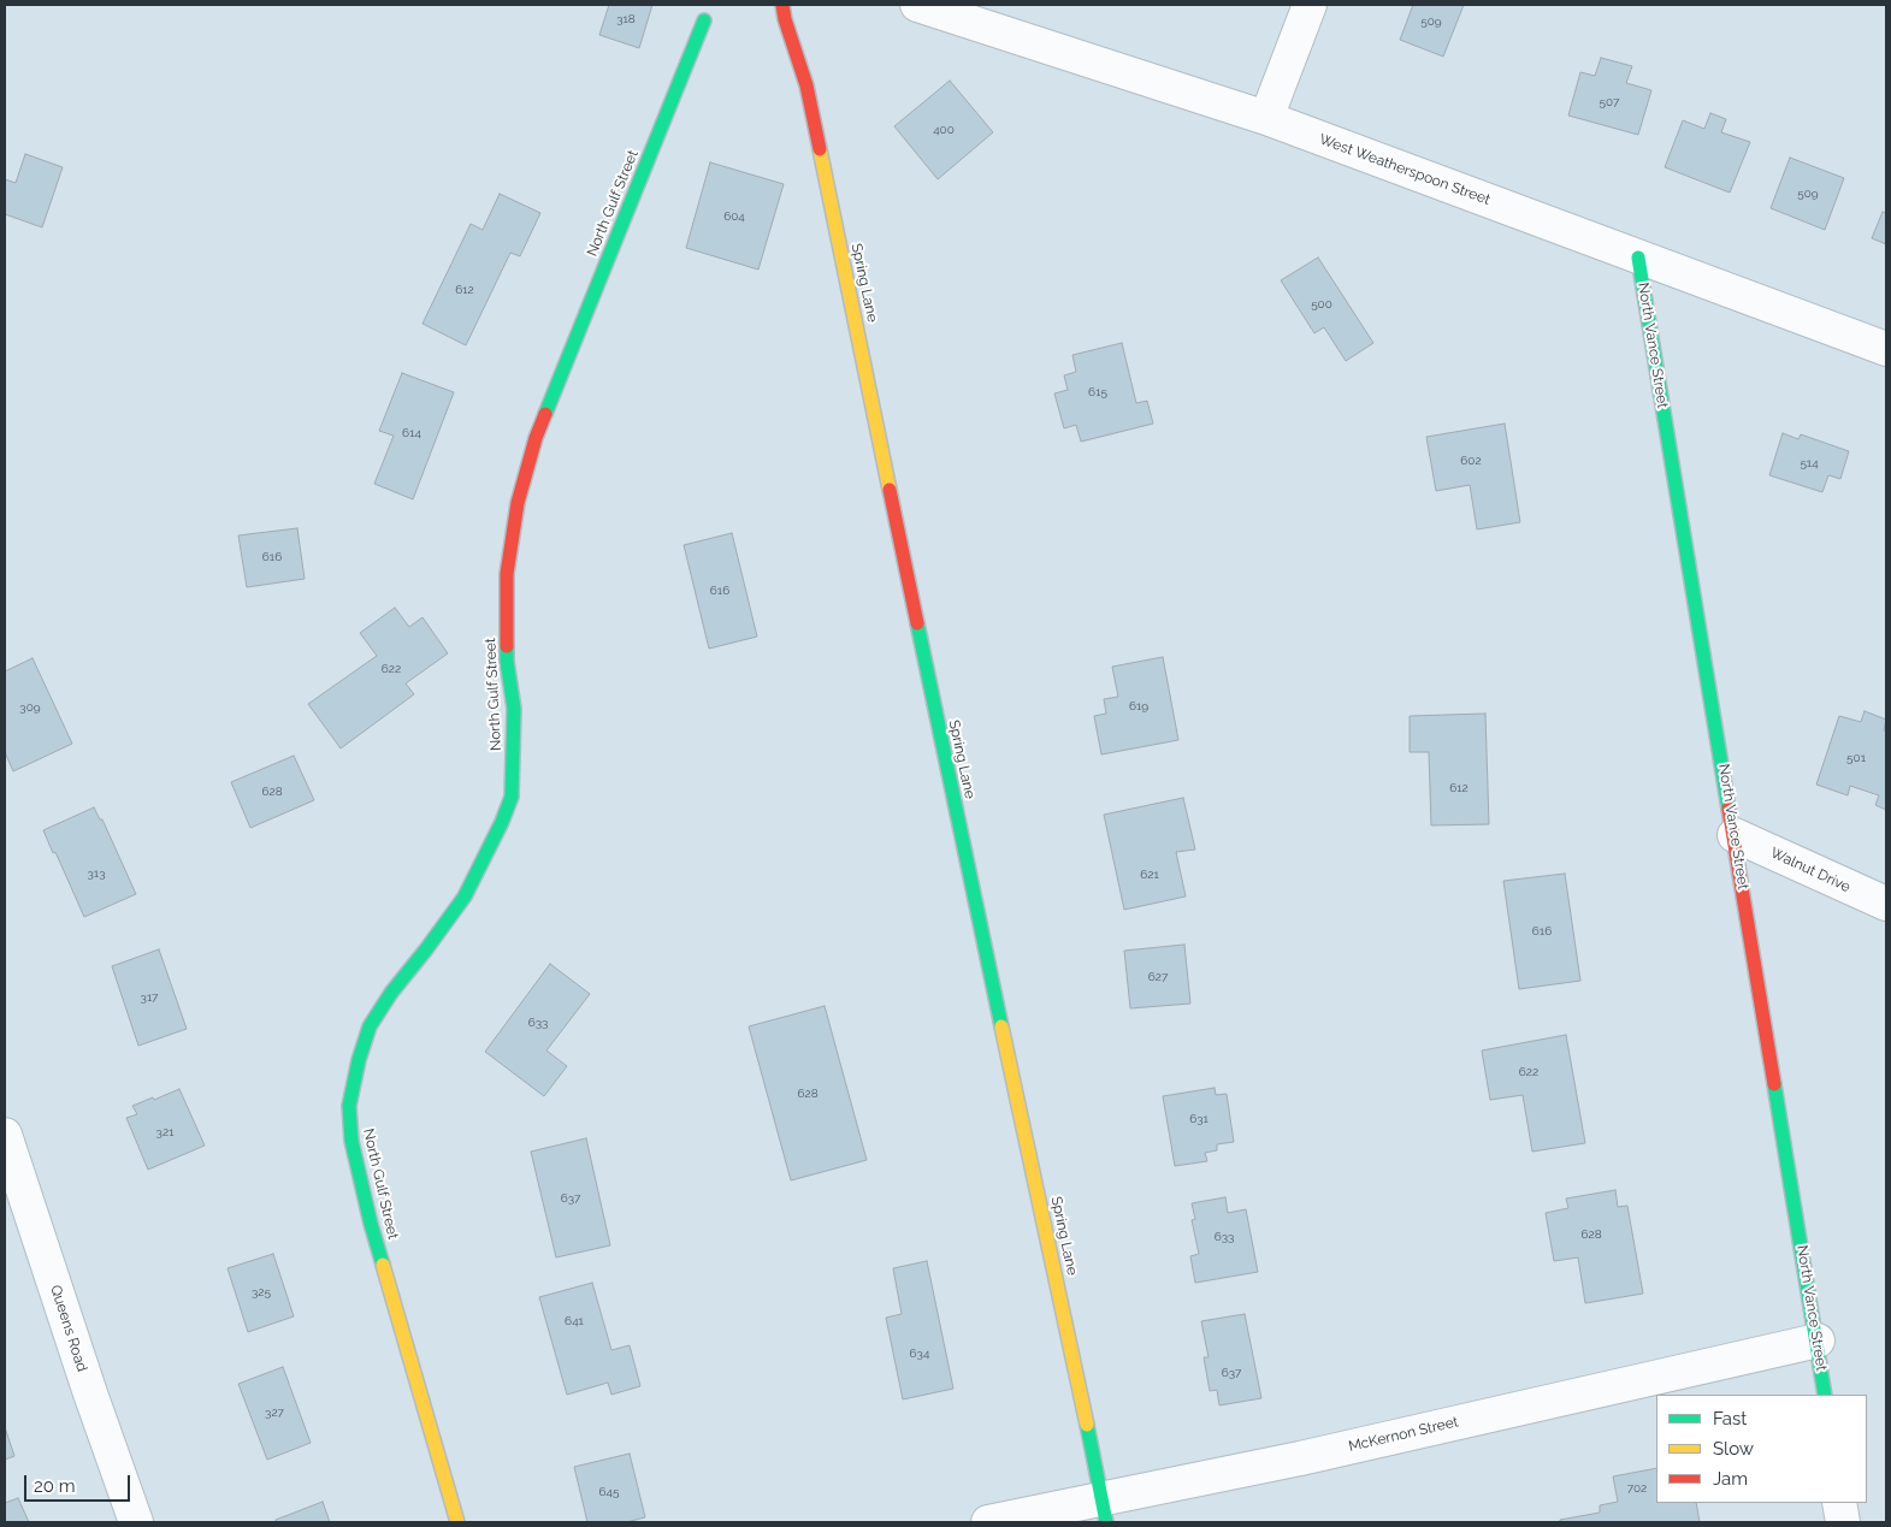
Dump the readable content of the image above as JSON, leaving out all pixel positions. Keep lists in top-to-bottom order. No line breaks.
{"streets":{"street":["West Weatherspoon Street","North Gulf Street","Spring Lane","North Vance Street","Walnut Drive","Queens Road","McKernon Street"]},"crossings":[["West Weatherspoon Street","North Vance Street"],["Spring Lane","McKernon Street"],["North Vance Street","Walnut Drive"],["North Vance Street","McKernon Street"]],"house_numbers":["318","509","507","400","509","604","612","500","615","614","602","514","616","616","622","619","309","501","612","628","313","621","616","627","317","633","622","628","631","321","637","628","633","325","641","634","637","327","702","645"],"legend":["Fast","Slow","Jam"],"scale_bar":"20 m"}
